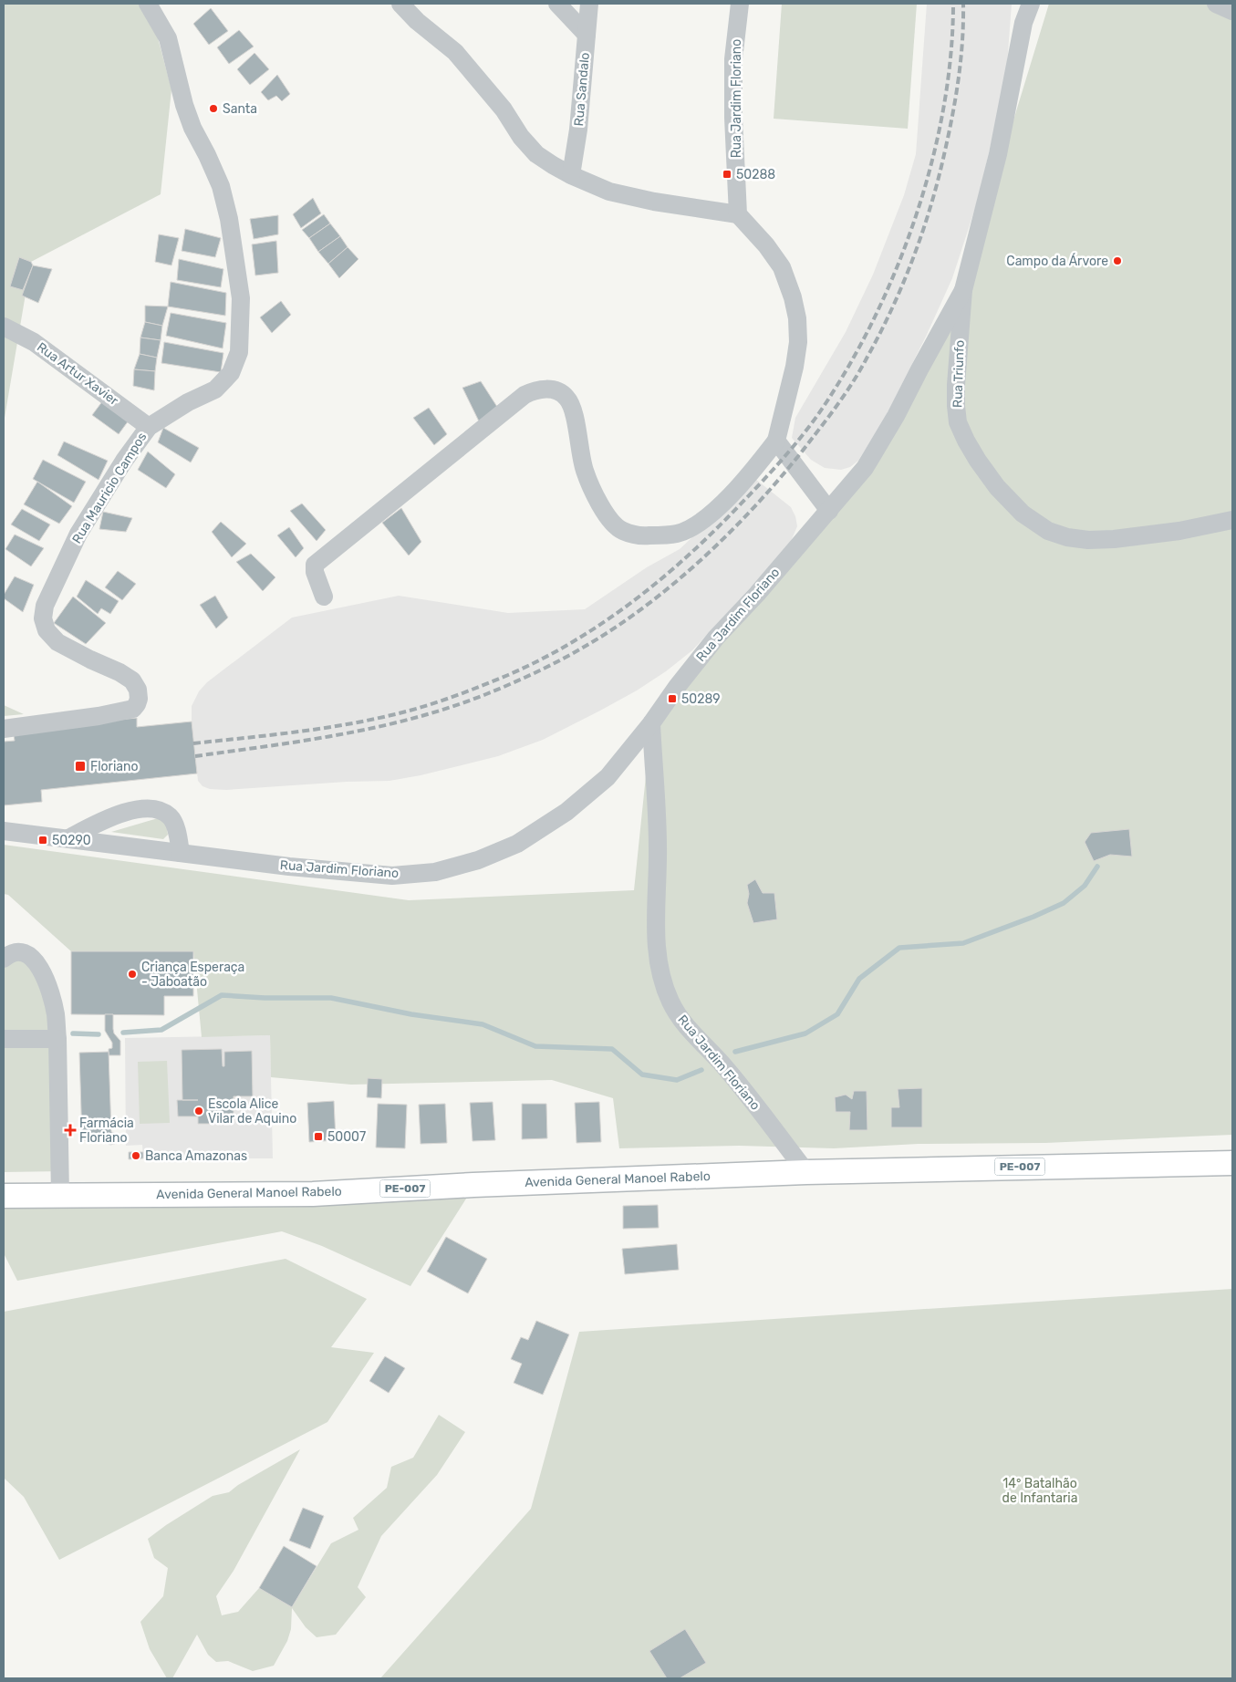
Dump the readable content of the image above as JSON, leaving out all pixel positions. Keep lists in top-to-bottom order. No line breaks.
{"streets":{"main road":["PE-007","Avenida General Manoel Rabelo"],"street":["Rua Sandalo","Rua Jardim Floriano","Rua Artur Xavier","Rua Triunfo","Rua Mauricio Campos"]},"crossings":[["Rua Jardim Floriano","Rua Triunfo"],["Rua Jardim Floriano","Avenida General Manoel Rabelo"],["Rua Artur Xavier","Rua Mauricio Campos"]],"parks":["14° Batalhão de Infantaria"],"places":{"other":["Santa","Campo da Árvore","Criança Esperaça - Jaboatão","Escola Alice Vilar de Aquino","Banca Amazonas"],"transit":["50288","50289","Floriano","50290","50007"],"health":["Farmácia Floriano"]}}
